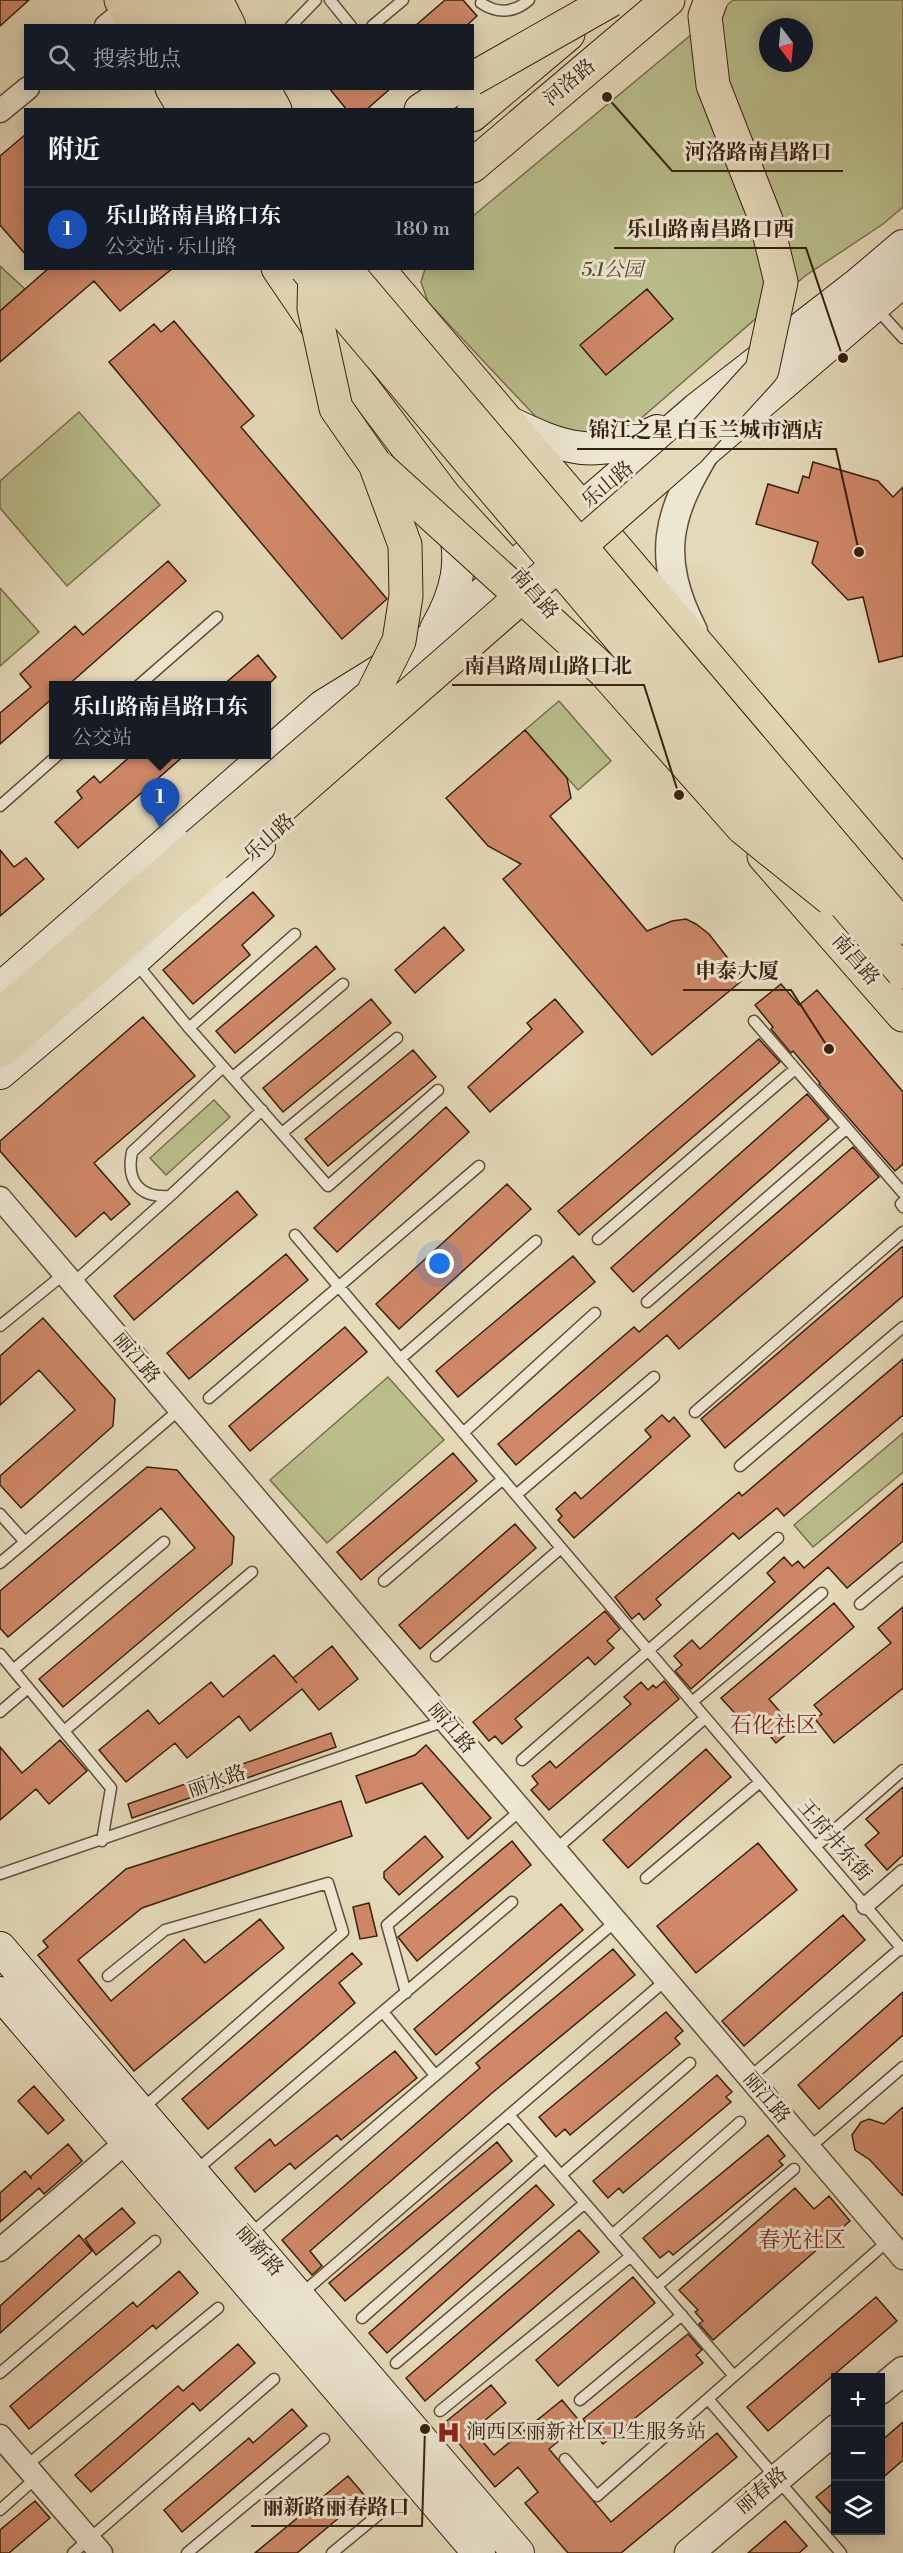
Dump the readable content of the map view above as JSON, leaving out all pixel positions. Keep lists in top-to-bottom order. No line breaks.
{"streets":{"main road":["河洛路","乐山路","南昌路","丽新路"],"street":["丽江路","丽春路"],"lane":["丽水路","王府井东街"]},"crossings":[["乐山路","南昌路"],["丽江路","丽水路"]],"districts":["石化社区","春光社区"],"parks":["5.1公园"],"places":{"other":["河洛路南昌路口","乐山路南昌路口西","锦江之星 白玉兰城市酒店","南昌路周山路口北","申泰大厦","丽新路丽春路口"],"hospital":["涧西区丽新社区卫生服务站"]},"north":"bottom","page":{"search":"搜索地点","heading":"附近","list":[{"mark":"1","name":"乐山路南昌路口东","note":"公交站 · 乐山路","value":"180 m"}],"popup":["乐山路南昌路口东","公交站"],"pins":"1","map_buttons":["+","−"]}}
